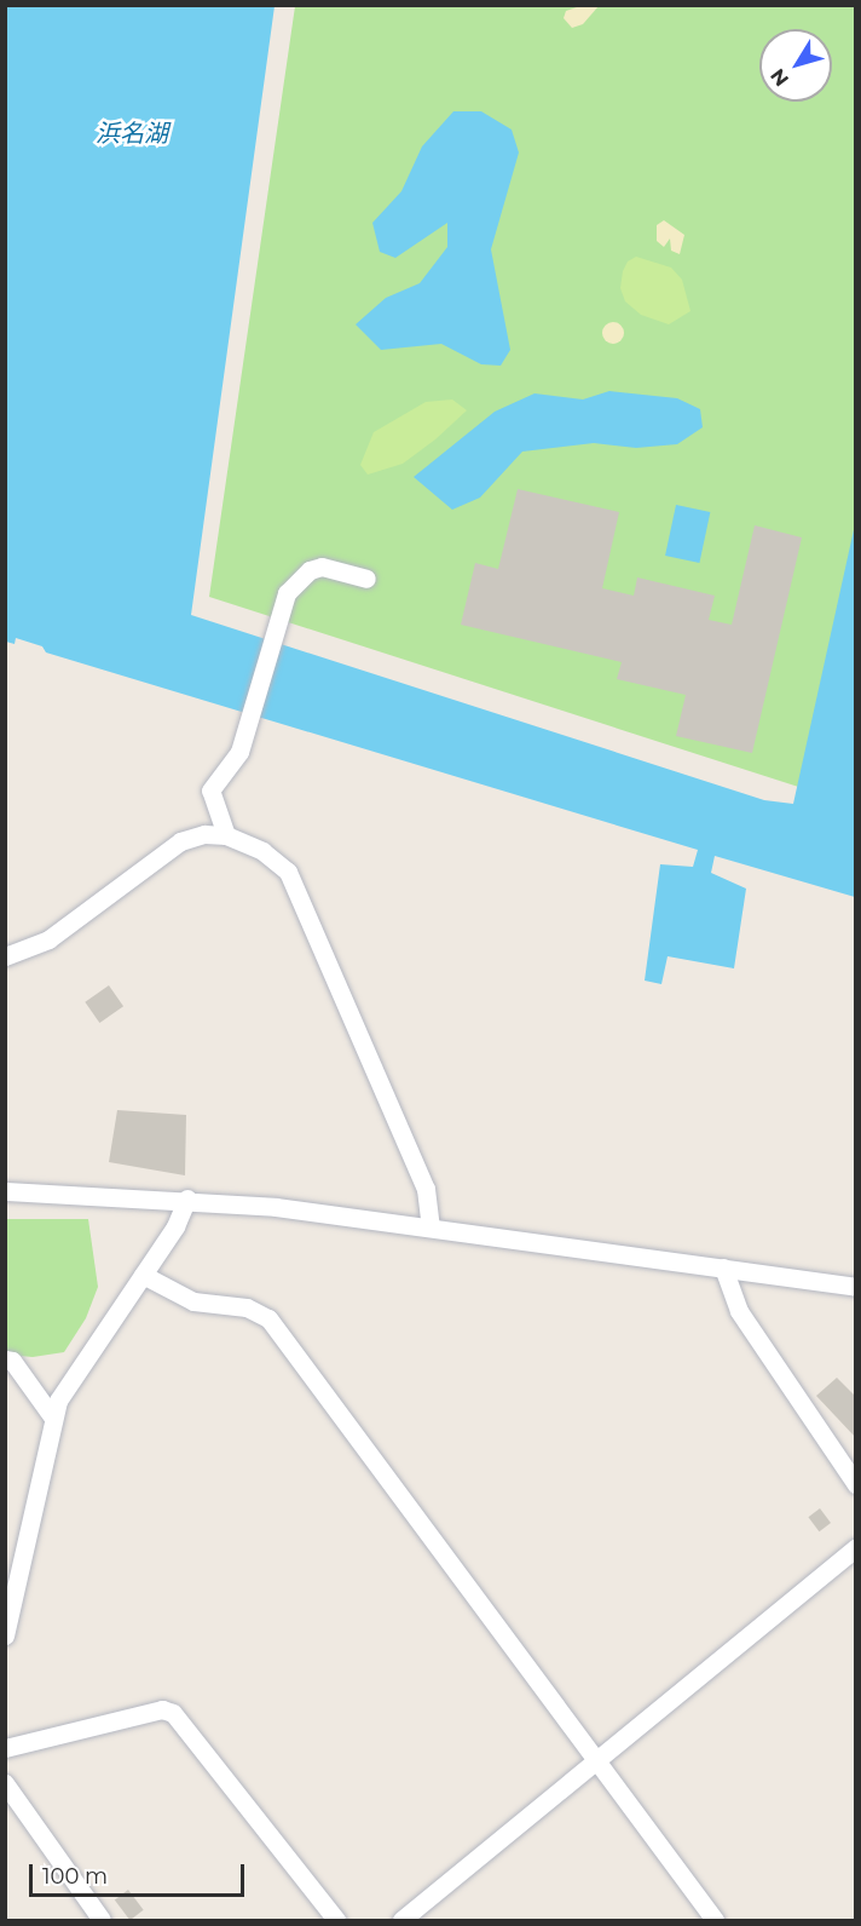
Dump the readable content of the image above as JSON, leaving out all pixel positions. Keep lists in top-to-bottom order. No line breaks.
{"water":["浜名湖"],"scale_bar":"100 m","north":"bottom left"}
